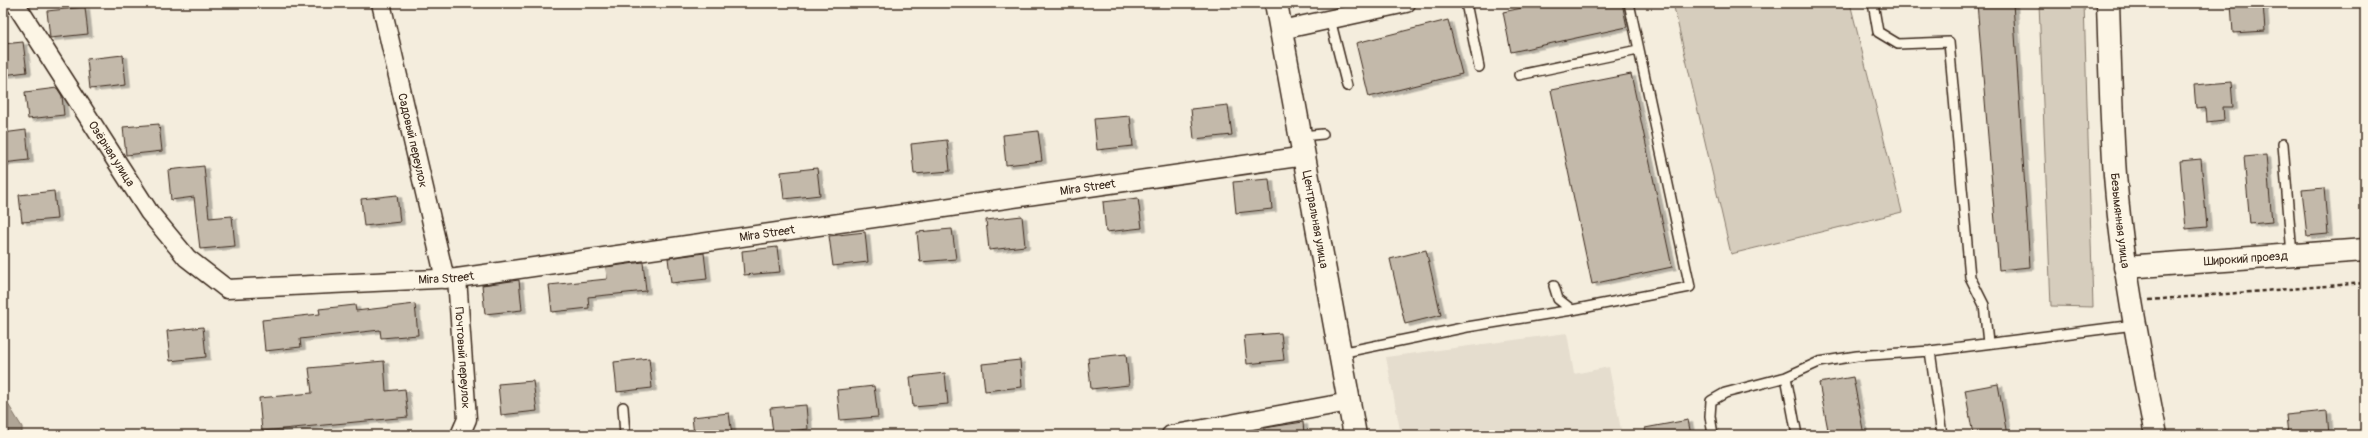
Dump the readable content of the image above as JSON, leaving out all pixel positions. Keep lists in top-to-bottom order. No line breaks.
{"streets":{"street":["Садовый переулок","Озёрная улица","Mira Street","Центральная улица","Безымянная улица","Широкий проезд","Почтовый переулок"]},"crossings":[["Садовый переулок","Mira Street"],["Садовый переулок","Почтовый переулок"],["Озёрная улица","Mira Street"],["Mira Street","Центральная улица"],["Mira Street","Почтовый переулок"],["Безымянная улица","Широкий проезд"]]}
